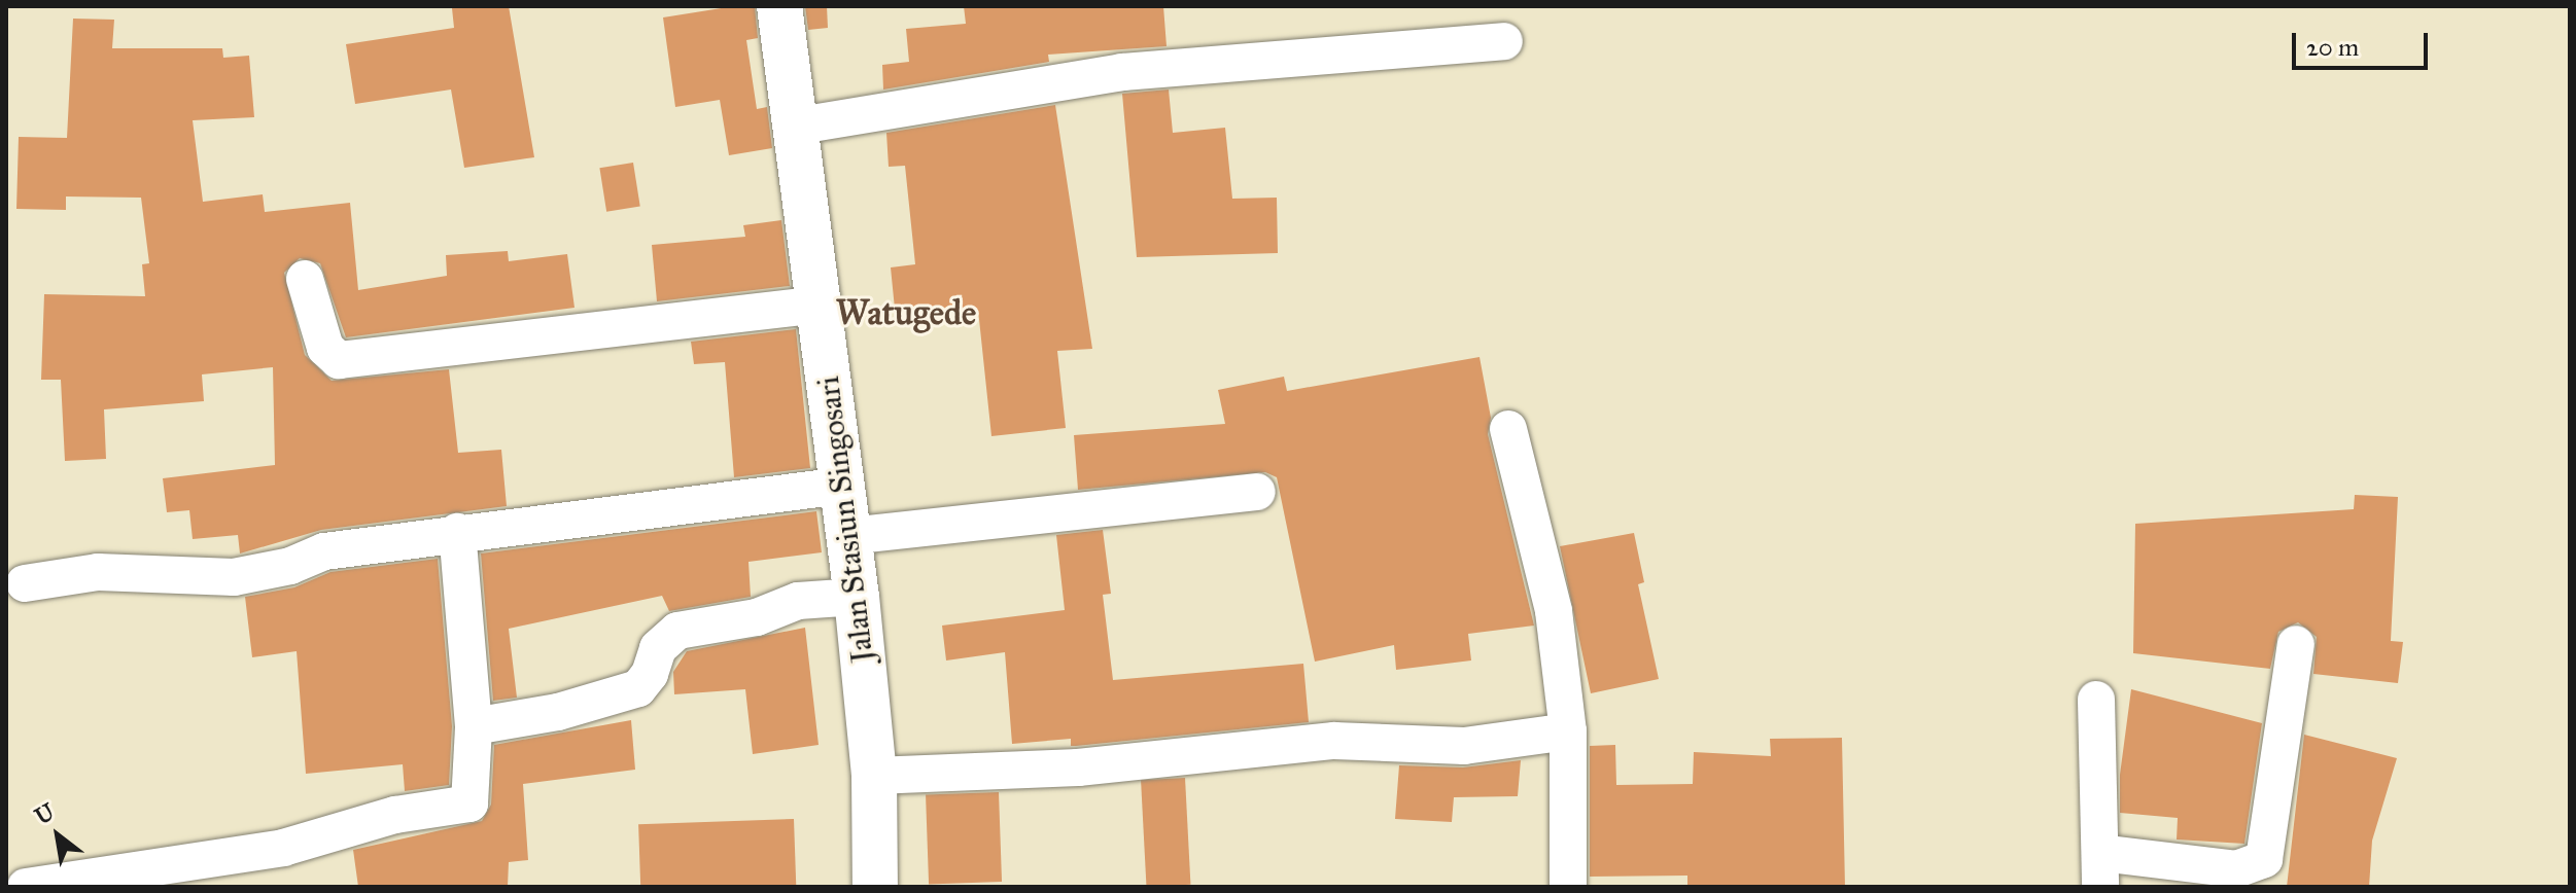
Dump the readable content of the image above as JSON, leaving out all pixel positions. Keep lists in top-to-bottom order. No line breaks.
{"streets":{"street":["Jalan Stasiun Singosari"]},"districts":["Watugede"],"scale_bar":"20 m","north":"top left"}
